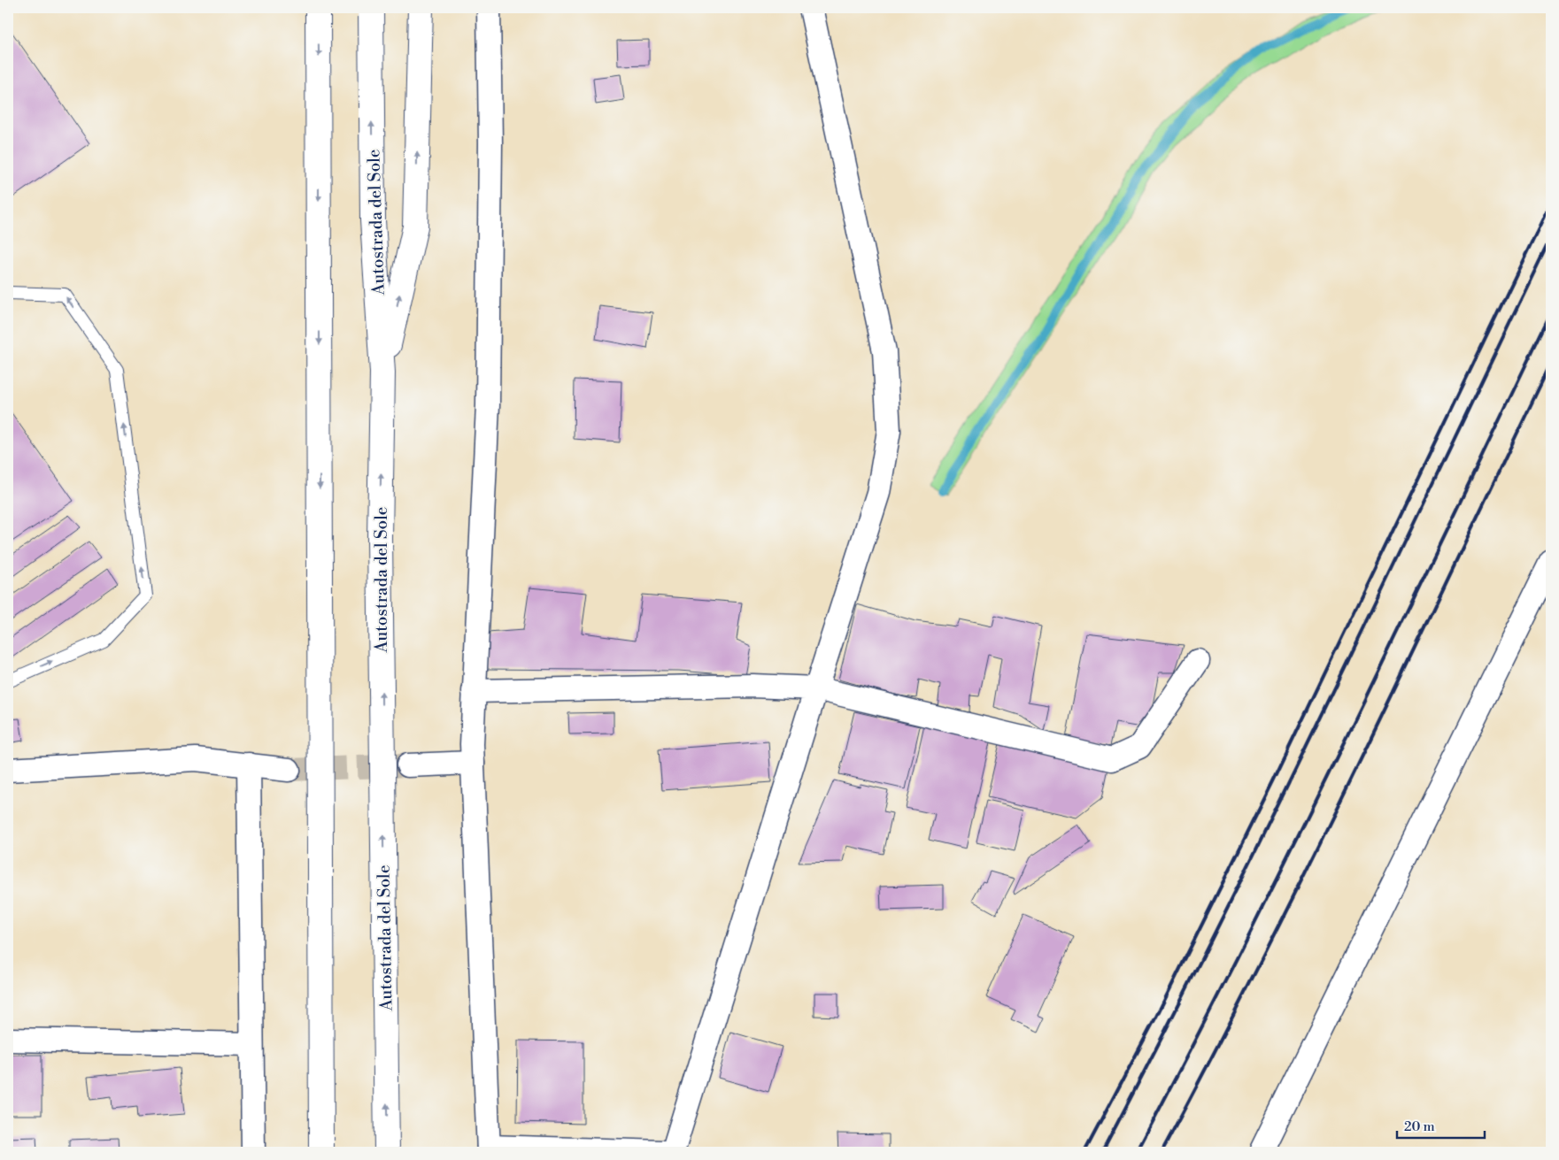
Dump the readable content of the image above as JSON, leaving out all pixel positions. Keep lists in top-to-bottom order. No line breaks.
{"streets":{"highway":["Autostrada del Sole"]},"scale_bar":"20 m"}
